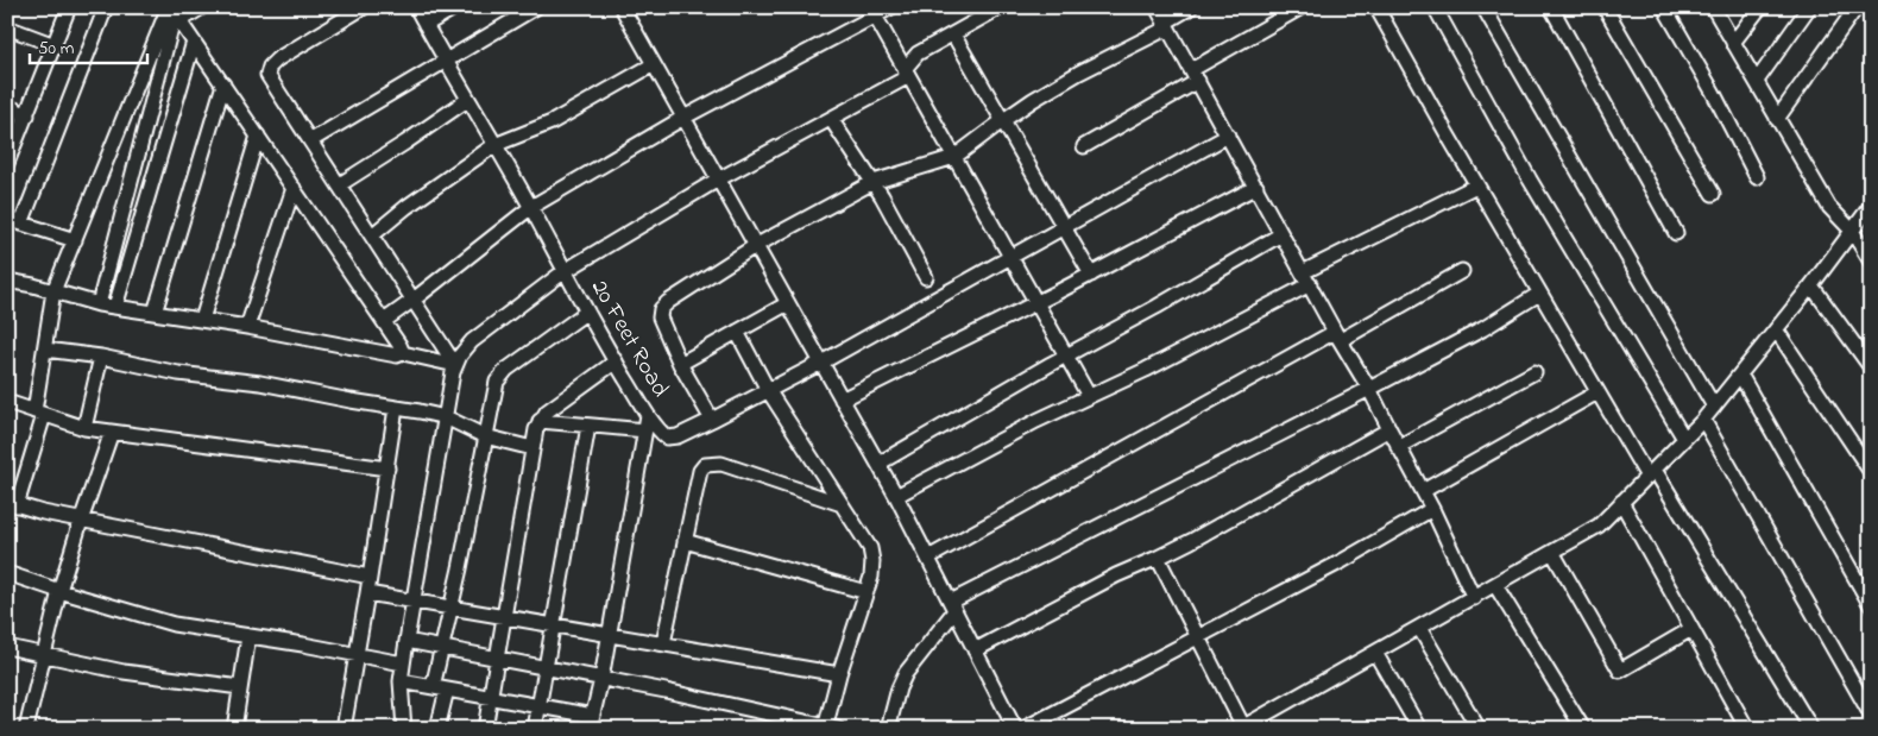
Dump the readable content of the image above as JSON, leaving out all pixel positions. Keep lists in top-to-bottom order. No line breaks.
{"streets":{"street":["20 Feet Road"]},"scale_bar":"50 m"}
